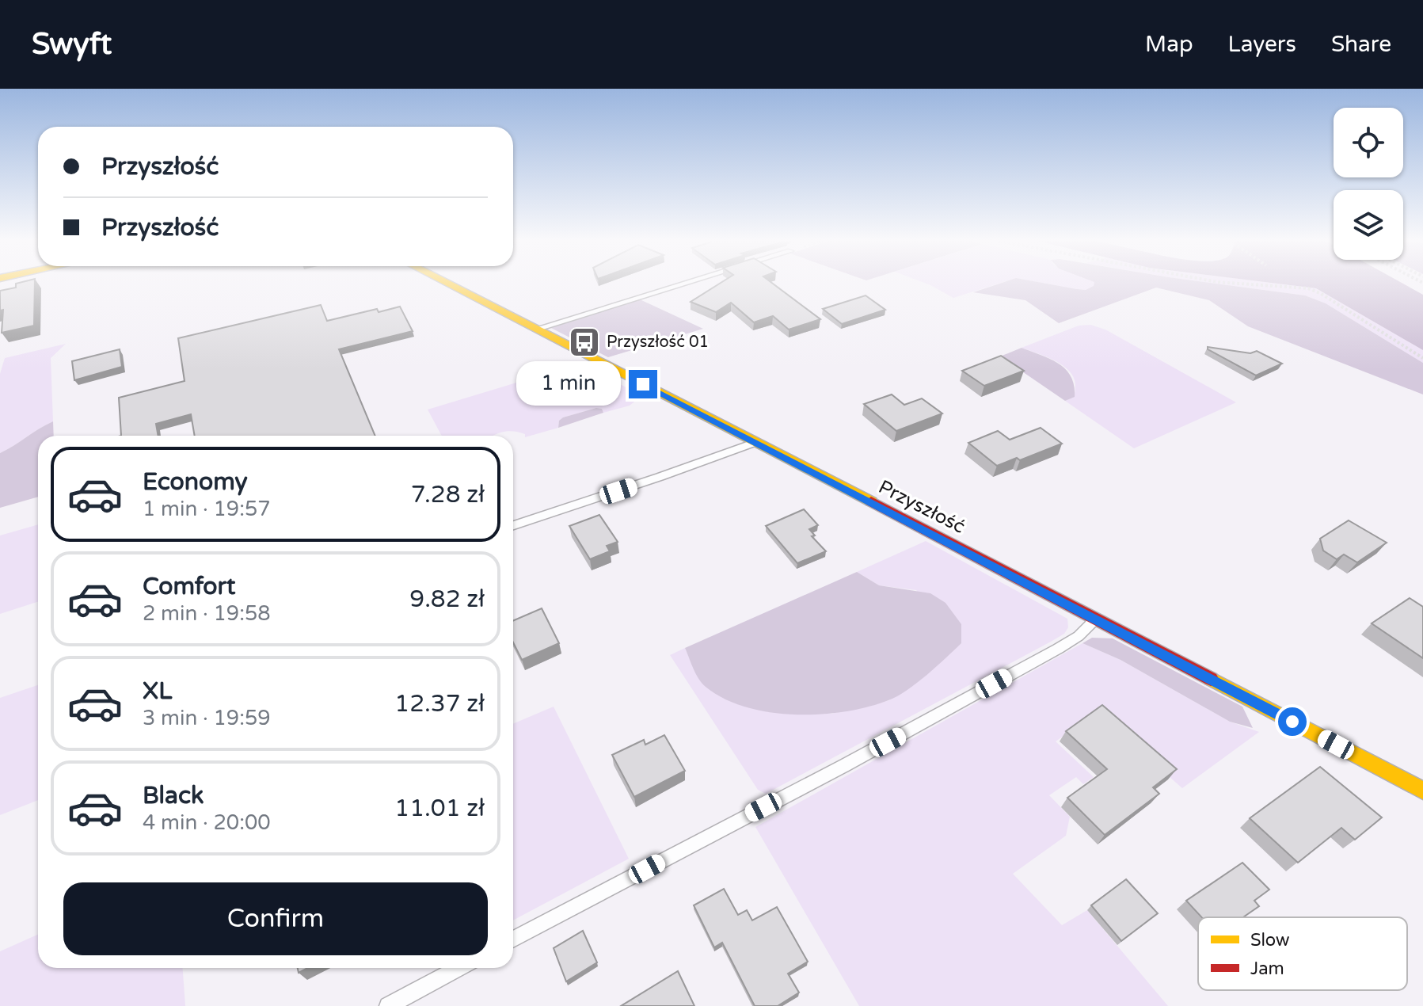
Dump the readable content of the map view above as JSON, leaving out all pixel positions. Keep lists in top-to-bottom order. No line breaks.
{"streets":{"street":["Przyszłość"]},"places":{"bus stop":["Przyszłość 01"]},"legend":["Slow","Jam"],"page":{"header":"Swyft","nav":["Map","Layers","Share"],"banner":["Przyszłość","Przyszłość"],"bubble":"1 min","list":[{"name":"Economy","note":"1 min · 19:57","value":"7.28 zł"},{"name":"Comfort","note":"2 min · 19:58","value":"9.82 zł"},{"name":"XL","note":"3 min · 19:59","value":"12.37 zł"},{"name":"Black","note":"4 min · 20:00","value":"11.01 zł"}],"buttons":"Confirm"}}
